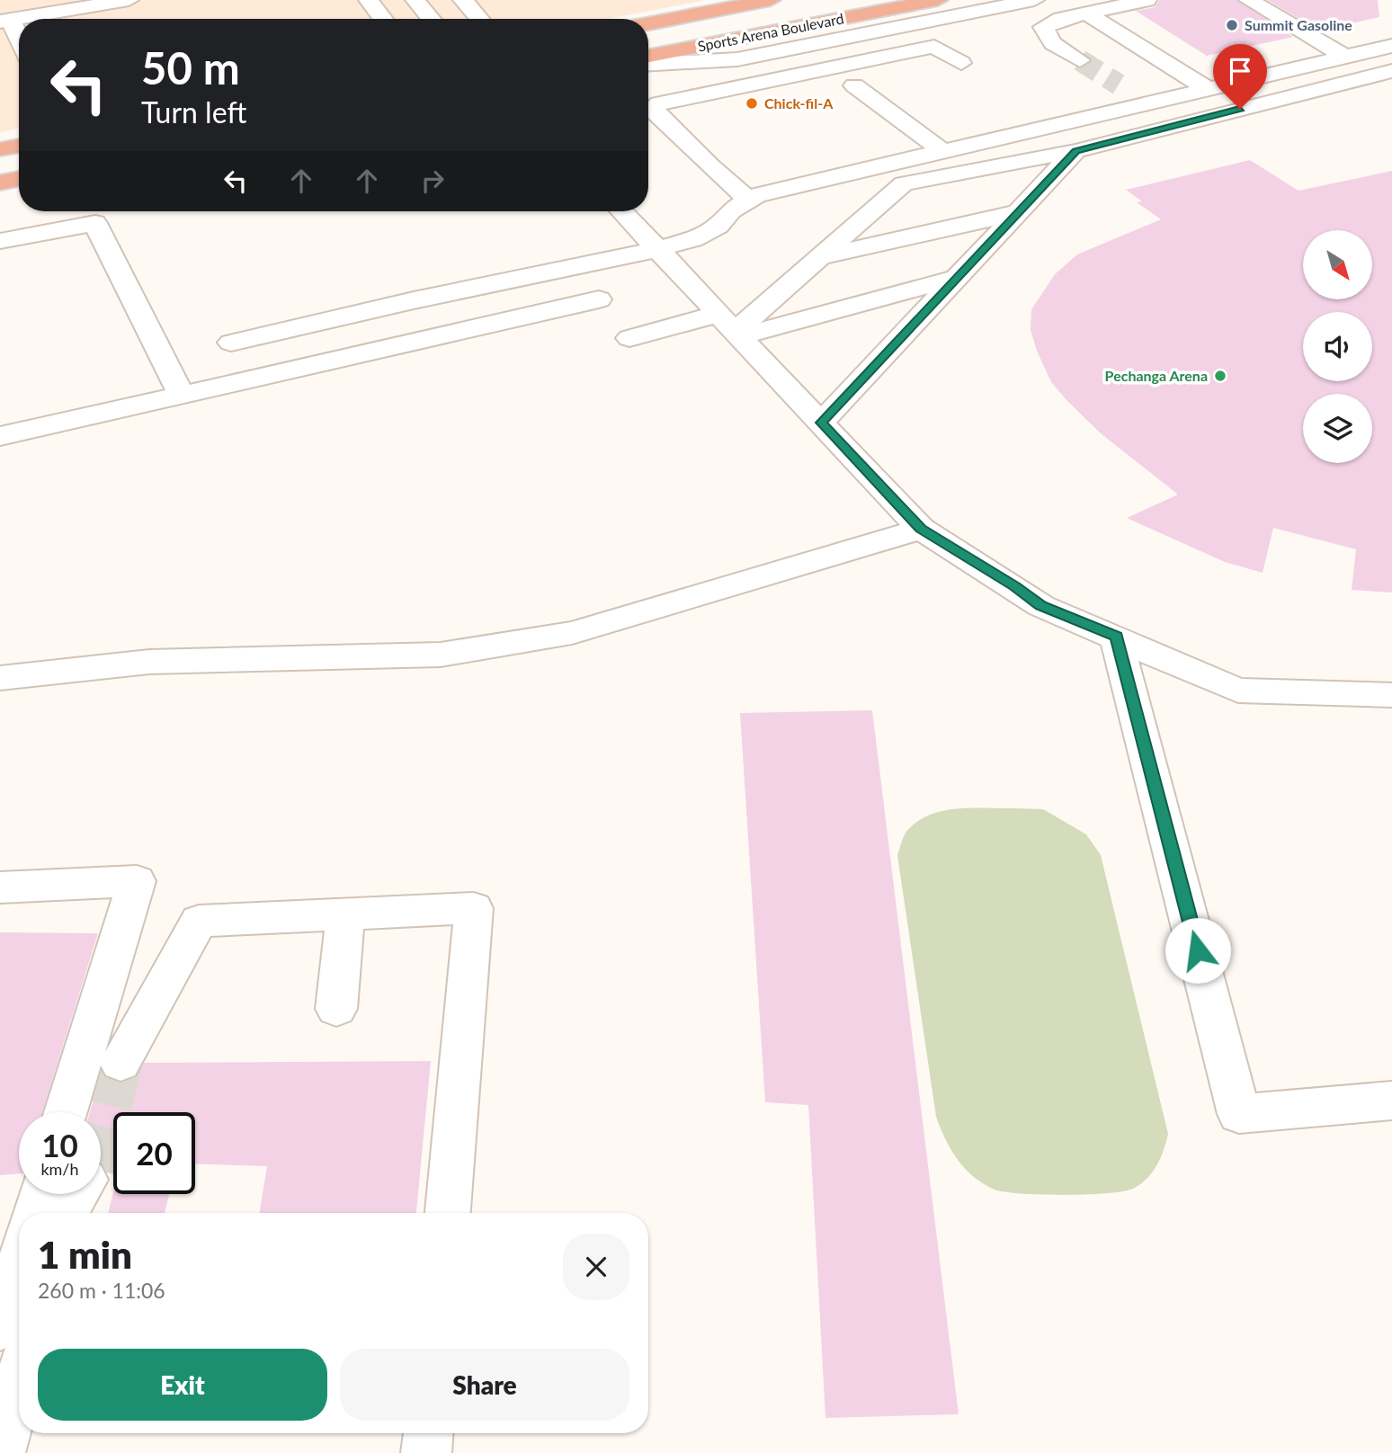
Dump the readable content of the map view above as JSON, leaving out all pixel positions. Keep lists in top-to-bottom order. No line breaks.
{"streets":{"main road":["Sports Arena Boulevard"]},"places":["Summit Gasoline","Chick-fil-A","Pechanga Arena"],"north":"bottom right","page":{"turn":["50 m","Turn left"],"speed":"10 km/h","limit":"20","heading":["1 min","260 m · 11:06"],"buttons":["Exit","Share"]}}
